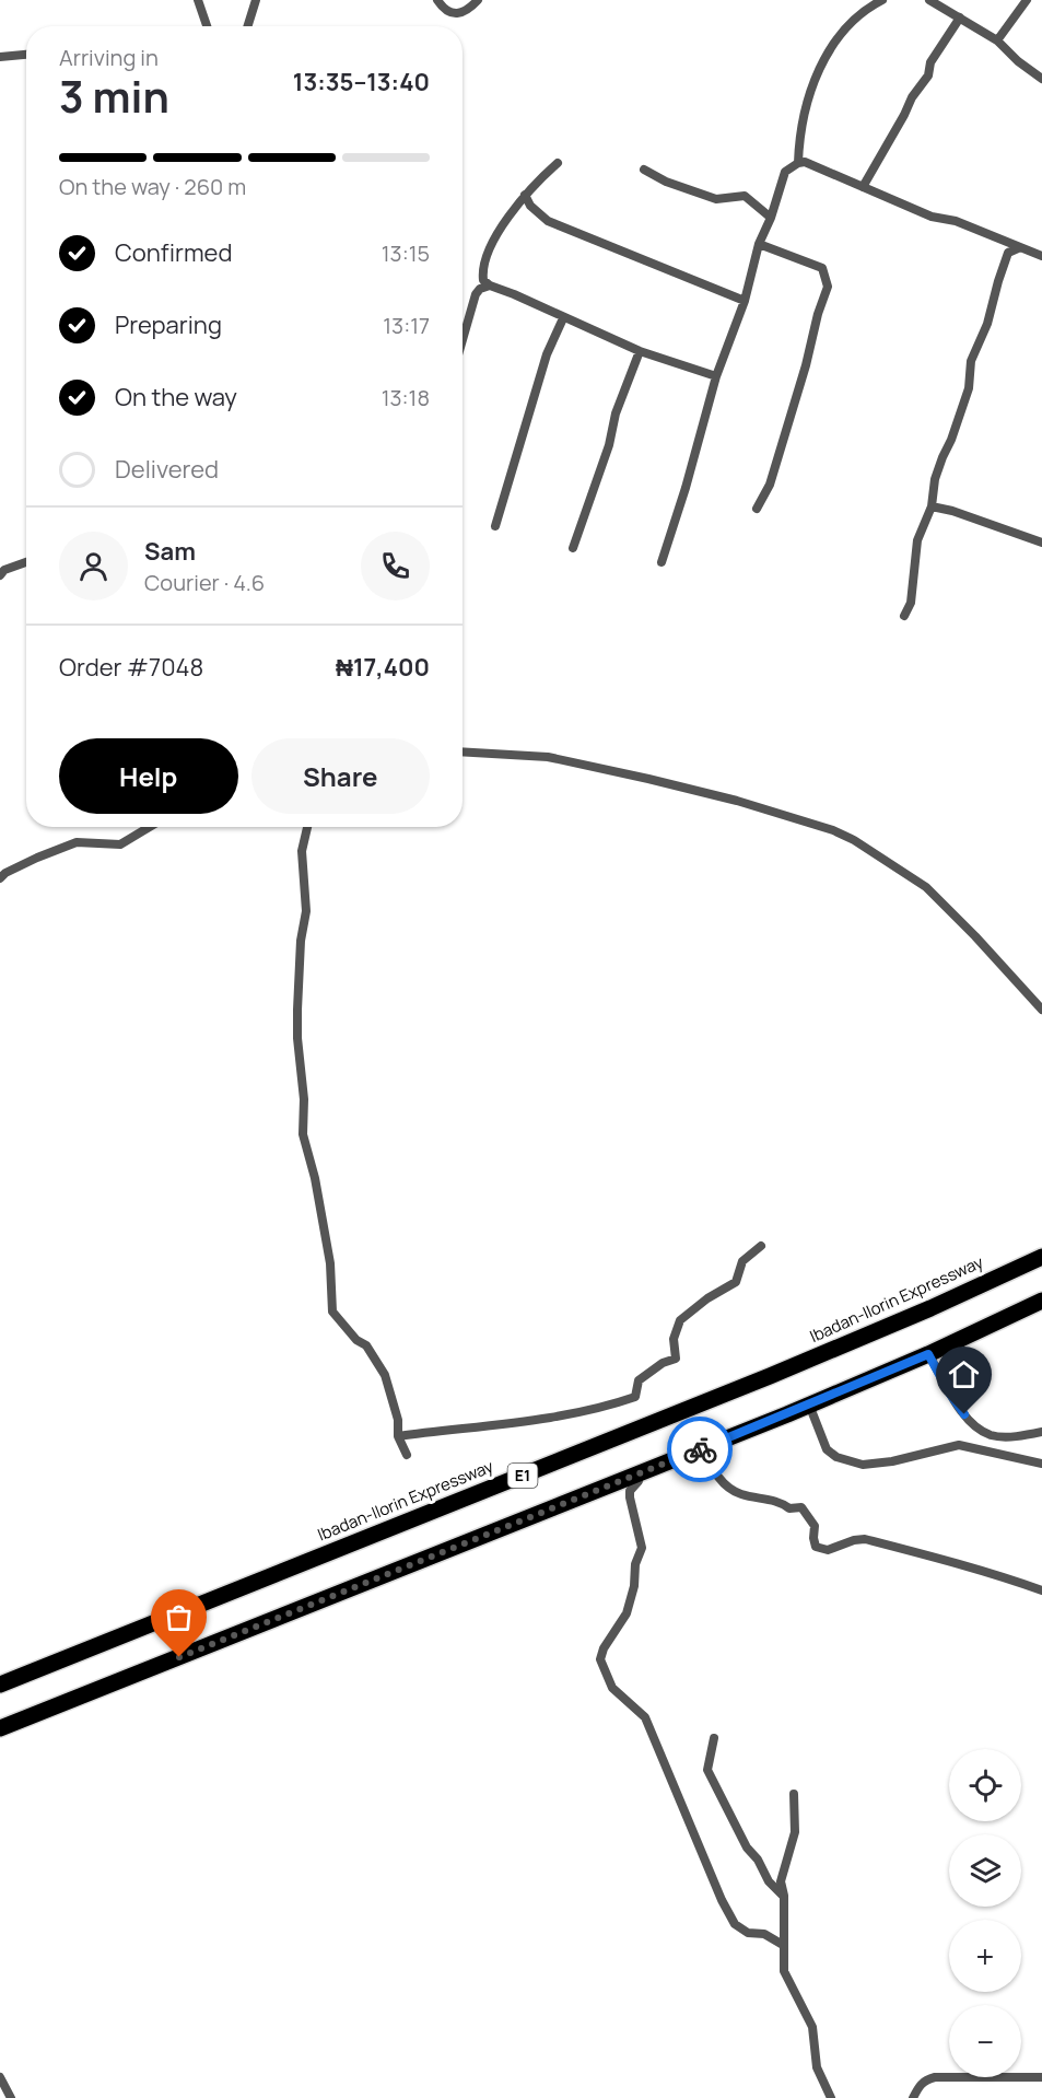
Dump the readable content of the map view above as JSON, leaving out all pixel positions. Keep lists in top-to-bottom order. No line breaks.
{"streets":{"highway":["Ibadan-Ilorin Expressway","E1"]},"page":{"heading":["3 min","Arriving in","13:35–13:40"],"panel":["Sam","Courier · 4.6","Order #7048","₦17,400"],"bar":"On the way · 260 m","list":[["Confirmed","13:15"],["Preparing","13:17"],["On the way","13:18"],"Delivered"],"buttons":["Help","Share"],"map_buttons":["+","−"]}}
